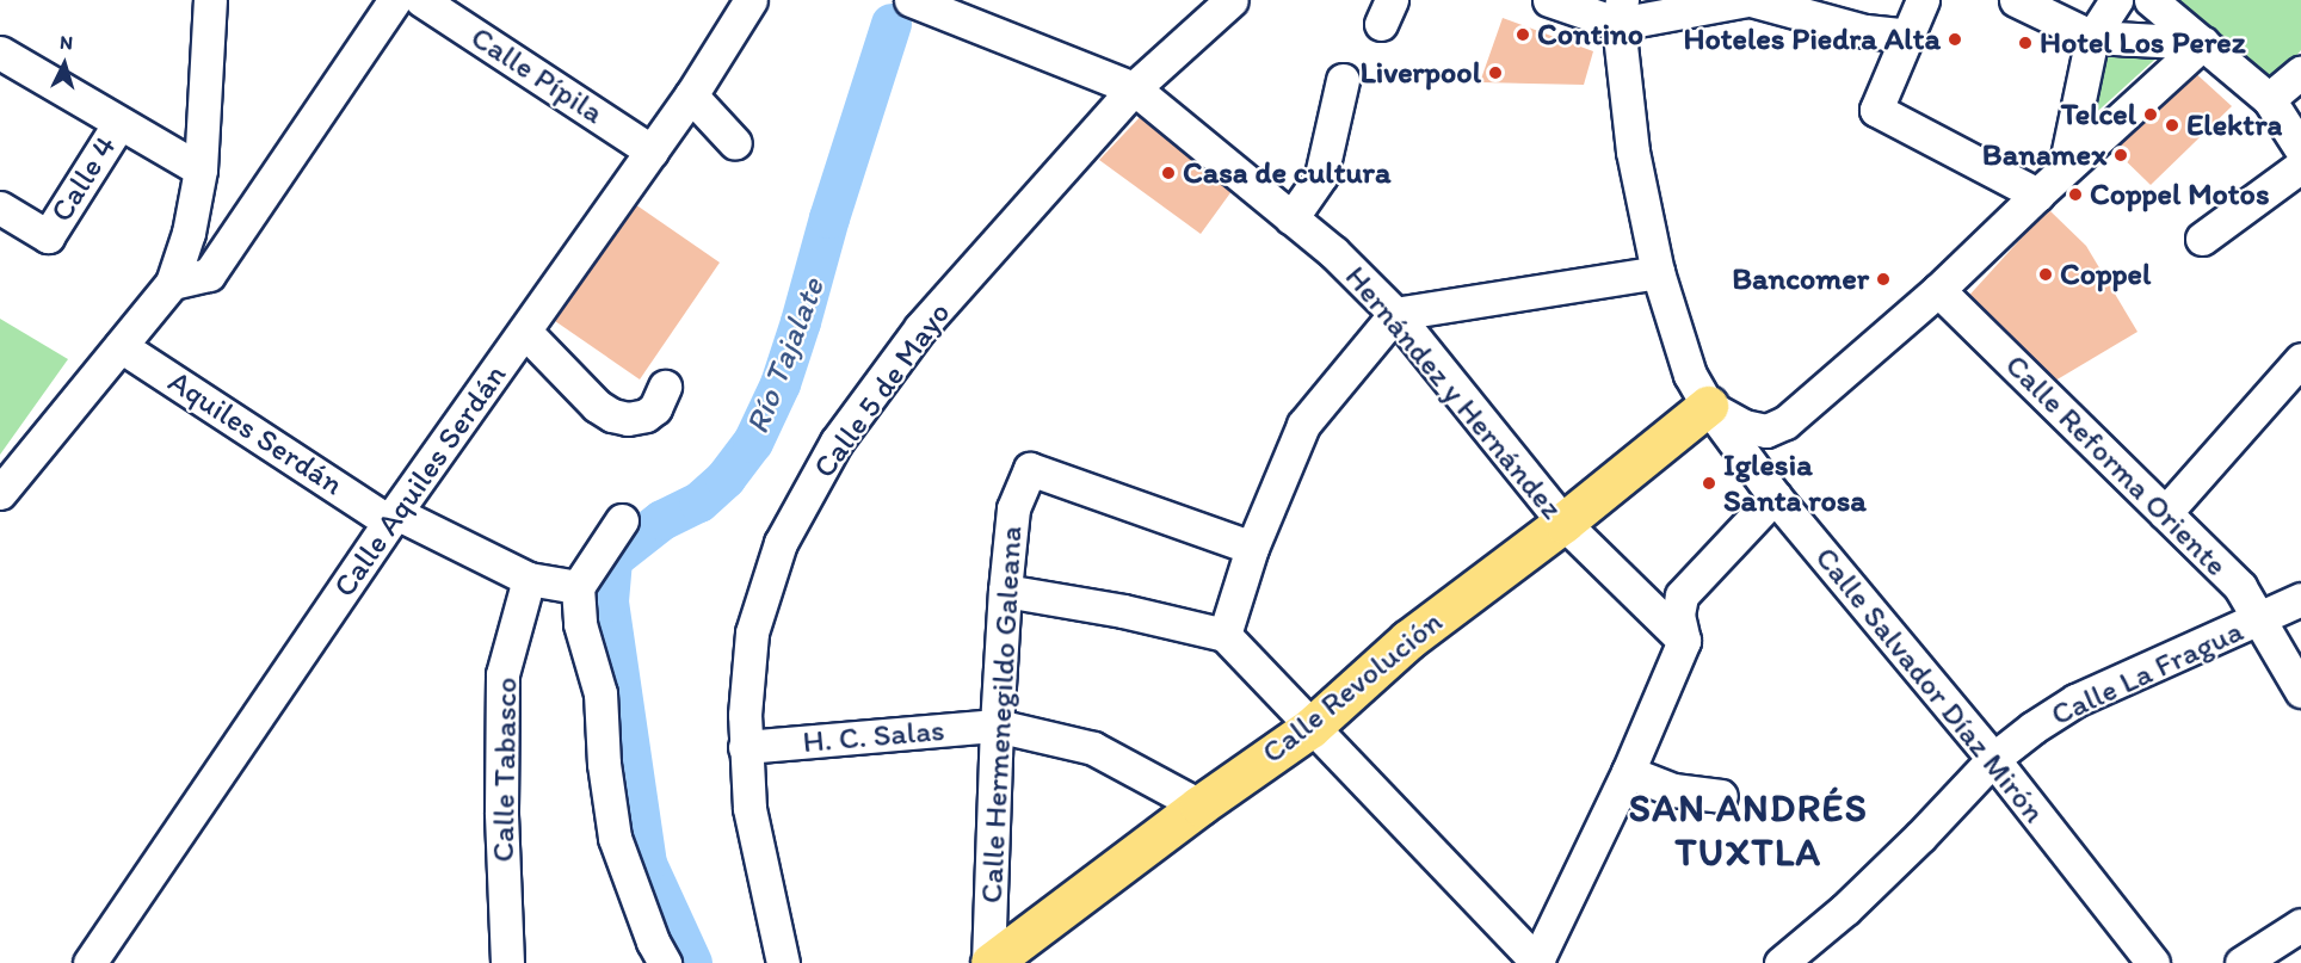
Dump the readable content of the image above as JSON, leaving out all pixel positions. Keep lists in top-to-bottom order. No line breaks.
{"streets":{"main road":["Calle Revolución"],"street":["Calle Pípila","Calle 4","Calle 5 de Mayo","Hernández y Hernández","Aquiles Serdán","Calle Reforma Oriente","Calle Aquiles Serdán","Calle La Fragua","Calle Salvador Díaz Mirón","Calle Hermenegildo Galeana","H. C. Salas","Calle Tabasco"]},"crossings":[["Calle Pípila","Calle Aquiles Serdán"],["Calle 5 de Mayo","Hernández y Hernández"],["Calle 5 de Mayo","H. C. Salas"],["Hernández y Hernández","Calle Revolución"],["Aquiles Serdán","Calle Aquiles Serdán"],["Aquiles Serdán","Calle Tabasco"],["Calle Reforma Oriente","Calle La Fragua"],["Calle La Fragua","Calle Salvador Díaz Mirón"],["Calle Salvador Díaz Mirón","Calle Revolución"],["Calle Revolución","Calle Hermenegildo Galeana"],["Calle Revolución","H. C. Salas"],["Calle Hermenegildo Galeana","H. C. Salas"]],"districts":["SAN ANDRÉS TUXTLA"],"water":["Río Tajalate"],"places":["Contino","Hoteles Piedra Alta","Hotel Los Perez","Liverpool","Telcel","Elektra","Banamex","Casa de cultura","Coppel Motos","Coppel","Bancomer","Iglesia Santa rosa"],"north":"top"}
